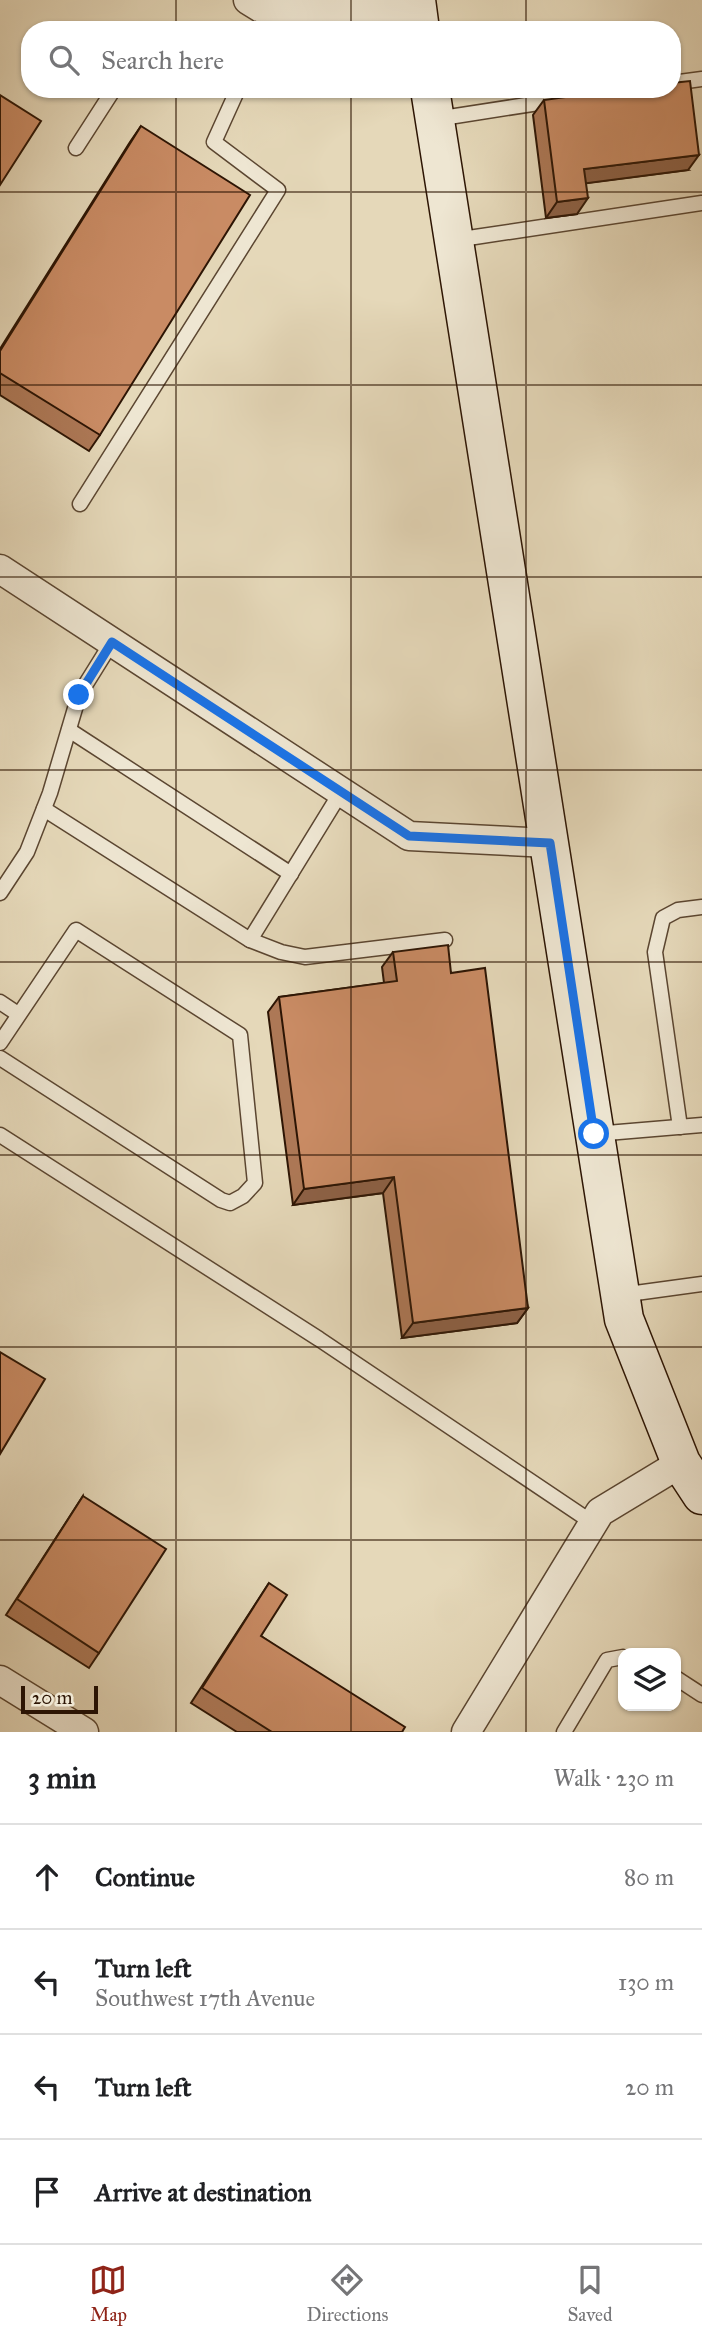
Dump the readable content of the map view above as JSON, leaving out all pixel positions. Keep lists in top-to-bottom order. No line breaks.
{"scale_bar":"20 m","page":{"search":"Search here","scale":"20 m","heading":["3 min","Walk · 230 m"],"list":[["Continue","80 m"],["Turn left","Southwest 17th Avenue","130 m"],["Turn left","20 m"],"Arrive at destination"],"nav":["Map","Directions","Saved"]}}
